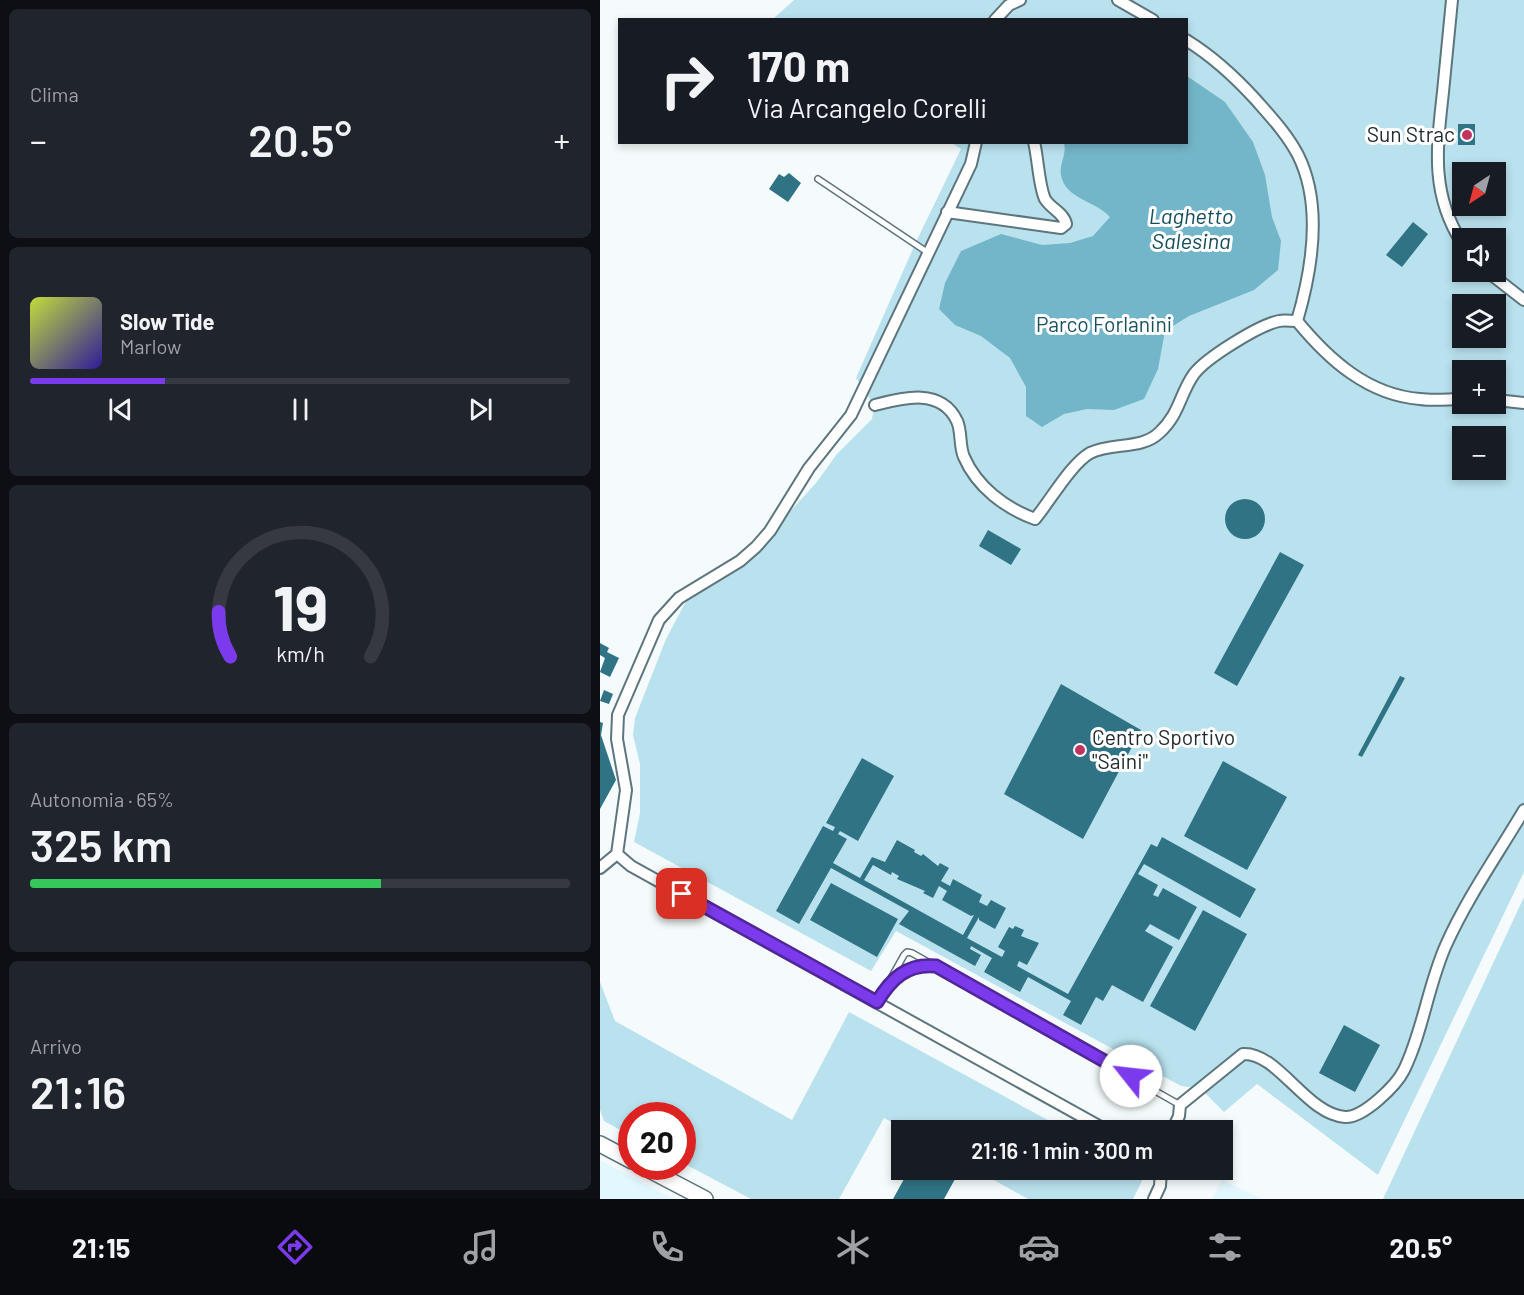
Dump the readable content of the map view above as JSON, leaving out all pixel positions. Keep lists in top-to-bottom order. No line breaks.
{"water":["Laghetto Salesina"],"parks":["Parco Forlanini"],"places":["Sun Strac","Centro Sportivo \"Saini\""],"north":"bottom left","page":{"tile":["Clima",["Autonomia · 65%","325 km"],["Arrivo","21:16"]],"turn":["170 m","Via Arcangelo Corelli"],"heat":["−","20.5°","+"],"map_buttons":["+","−"],"song":["Slow Tide","Marlow"],"limit":"20","trip":"21:16 · 1 min · 300 m","tabs":["21:15","20.5°"],"gauge":["19","km/h"]}}
